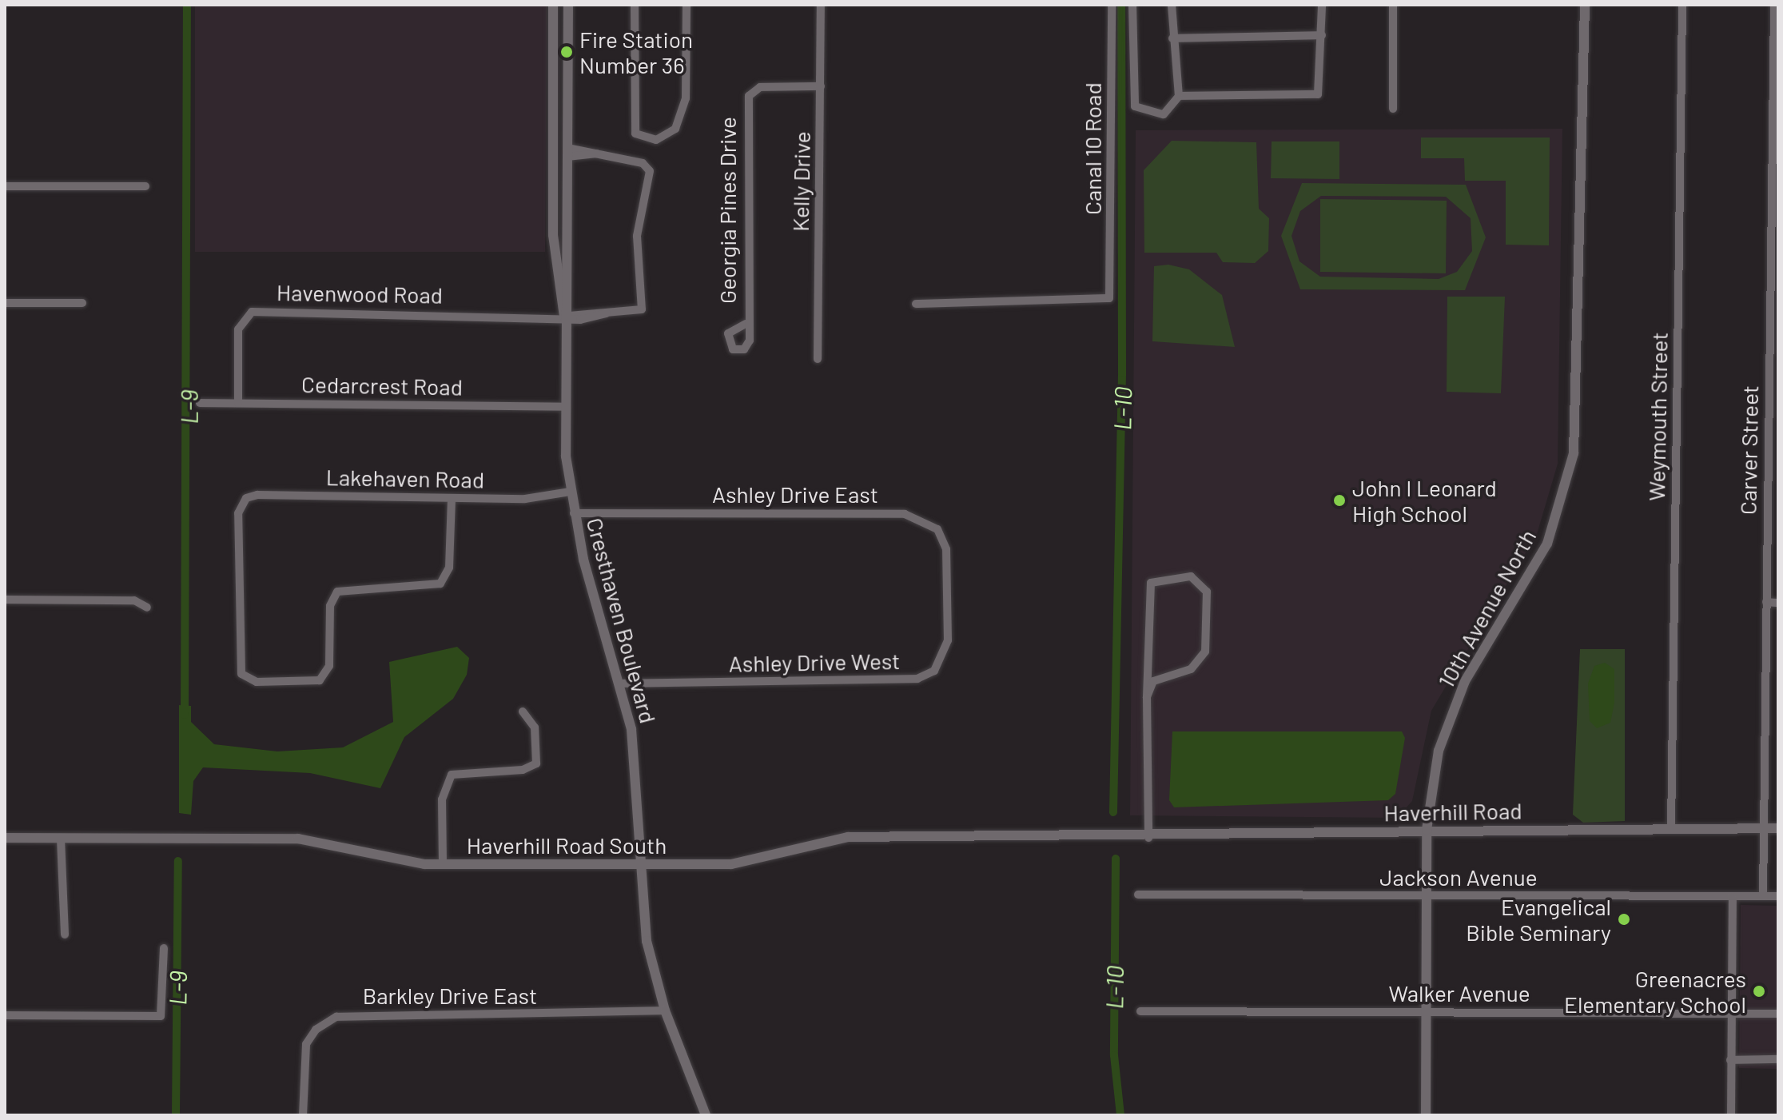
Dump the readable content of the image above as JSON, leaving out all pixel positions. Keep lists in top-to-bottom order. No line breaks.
{"streets":{"street":["Canal 10 Road","Kelly Drive","Georgia Pines Drive","Havenwood Road","Cedarcrest Road","Weymouth Street","Carver Street","Lakehaven Road","Ashley Drive East","10th Avenue North","Cresthaven Boulevard","Ashley Drive West","Haverhill Road","Haverhill Road South","Jackson Avenue","Walker Avenue","Barkley Drive East"]},"crossings":[["Kelly Drive","Georgia Pines Drive"],["Havenwood Road","Cedarcrest Road"],["Havenwood Road","Cresthaven Boulevard"],["Cedarcrest Road","Cresthaven Boulevard"],["Weymouth Street","Haverhill Road"],["Carver Street","Haverhill Road"],["Carver Street","Jackson Avenue"],["Lakehaven Road","Cresthaven Boulevard"],["Ashley Drive East","Cresthaven Boulevard"],["Ashley Drive East","Ashley Drive West"],["10th Avenue North","Haverhill Road"],["10th Avenue North","Jackson Avenue"],["10th Avenue North","Walker Avenue"],["Cresthaven Boulevard","Ashley Drive West"],["Cresthaven Boulevard","Haverhill Road South"],["Cresthaven Boulevard","Barkley Drive East"],["Haverhill Road","Haverhill Road South"]],"water":["L-9","L-10"],"places":["Fire Station Number 36","John I Leonard High School","Evangelical Bible Seminary","Greenacres Elementary School"]}
